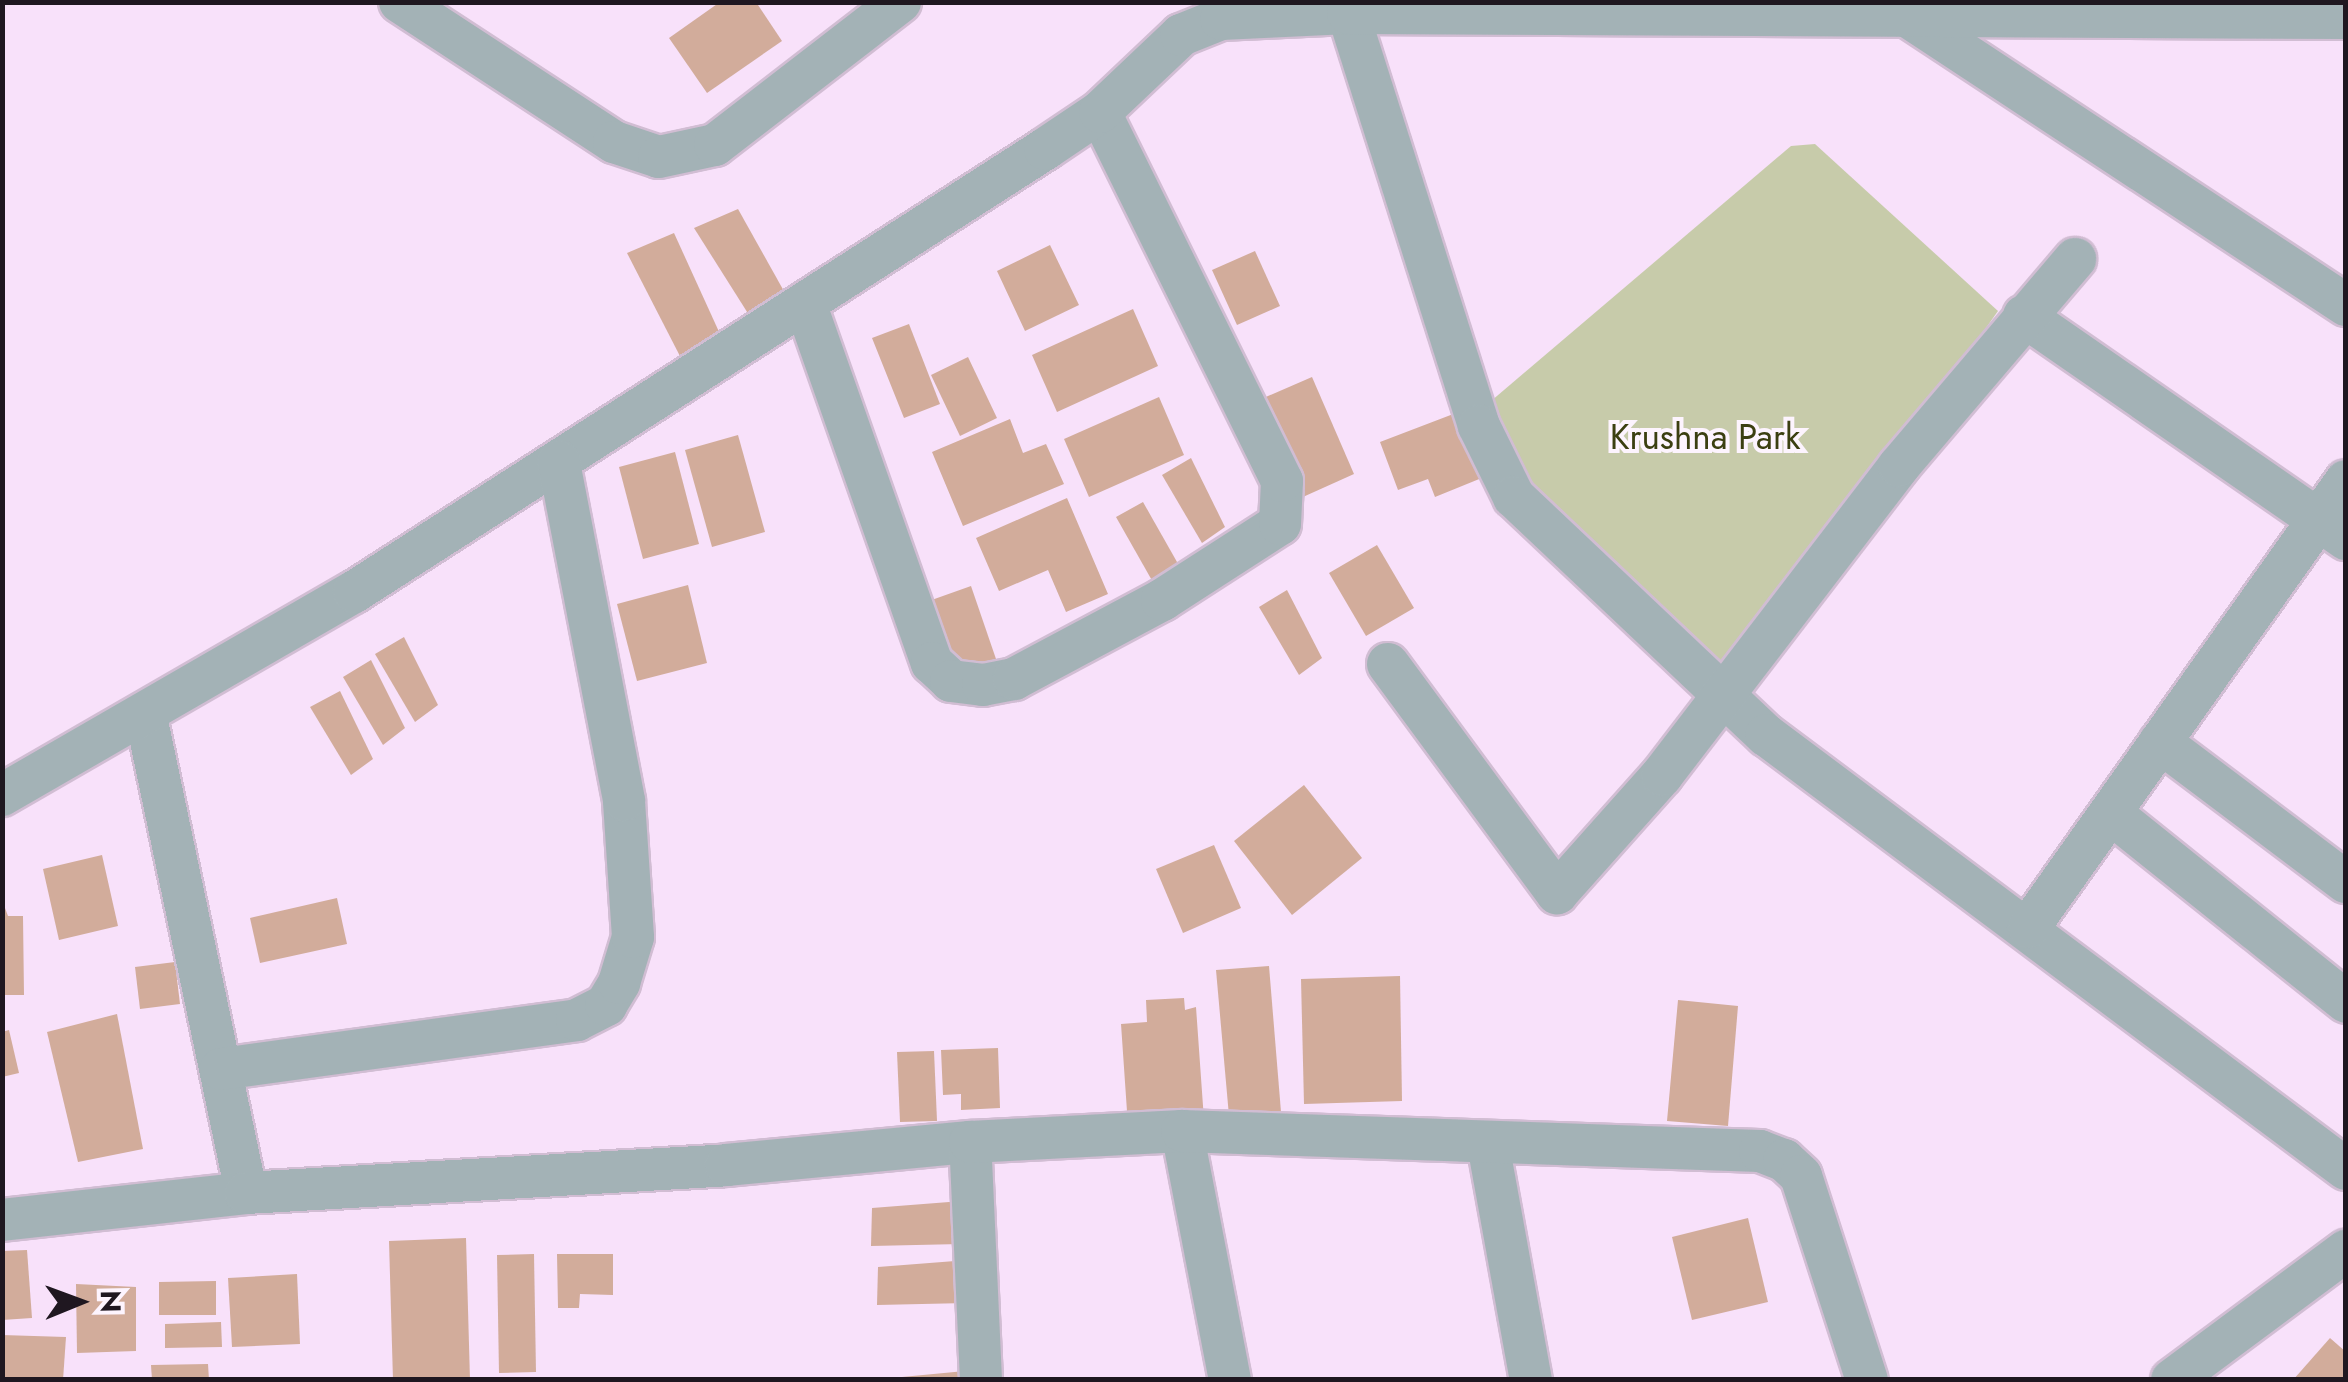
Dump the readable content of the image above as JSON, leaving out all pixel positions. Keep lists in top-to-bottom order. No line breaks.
{"parks":["Krushna Park"],"north":"right"}
